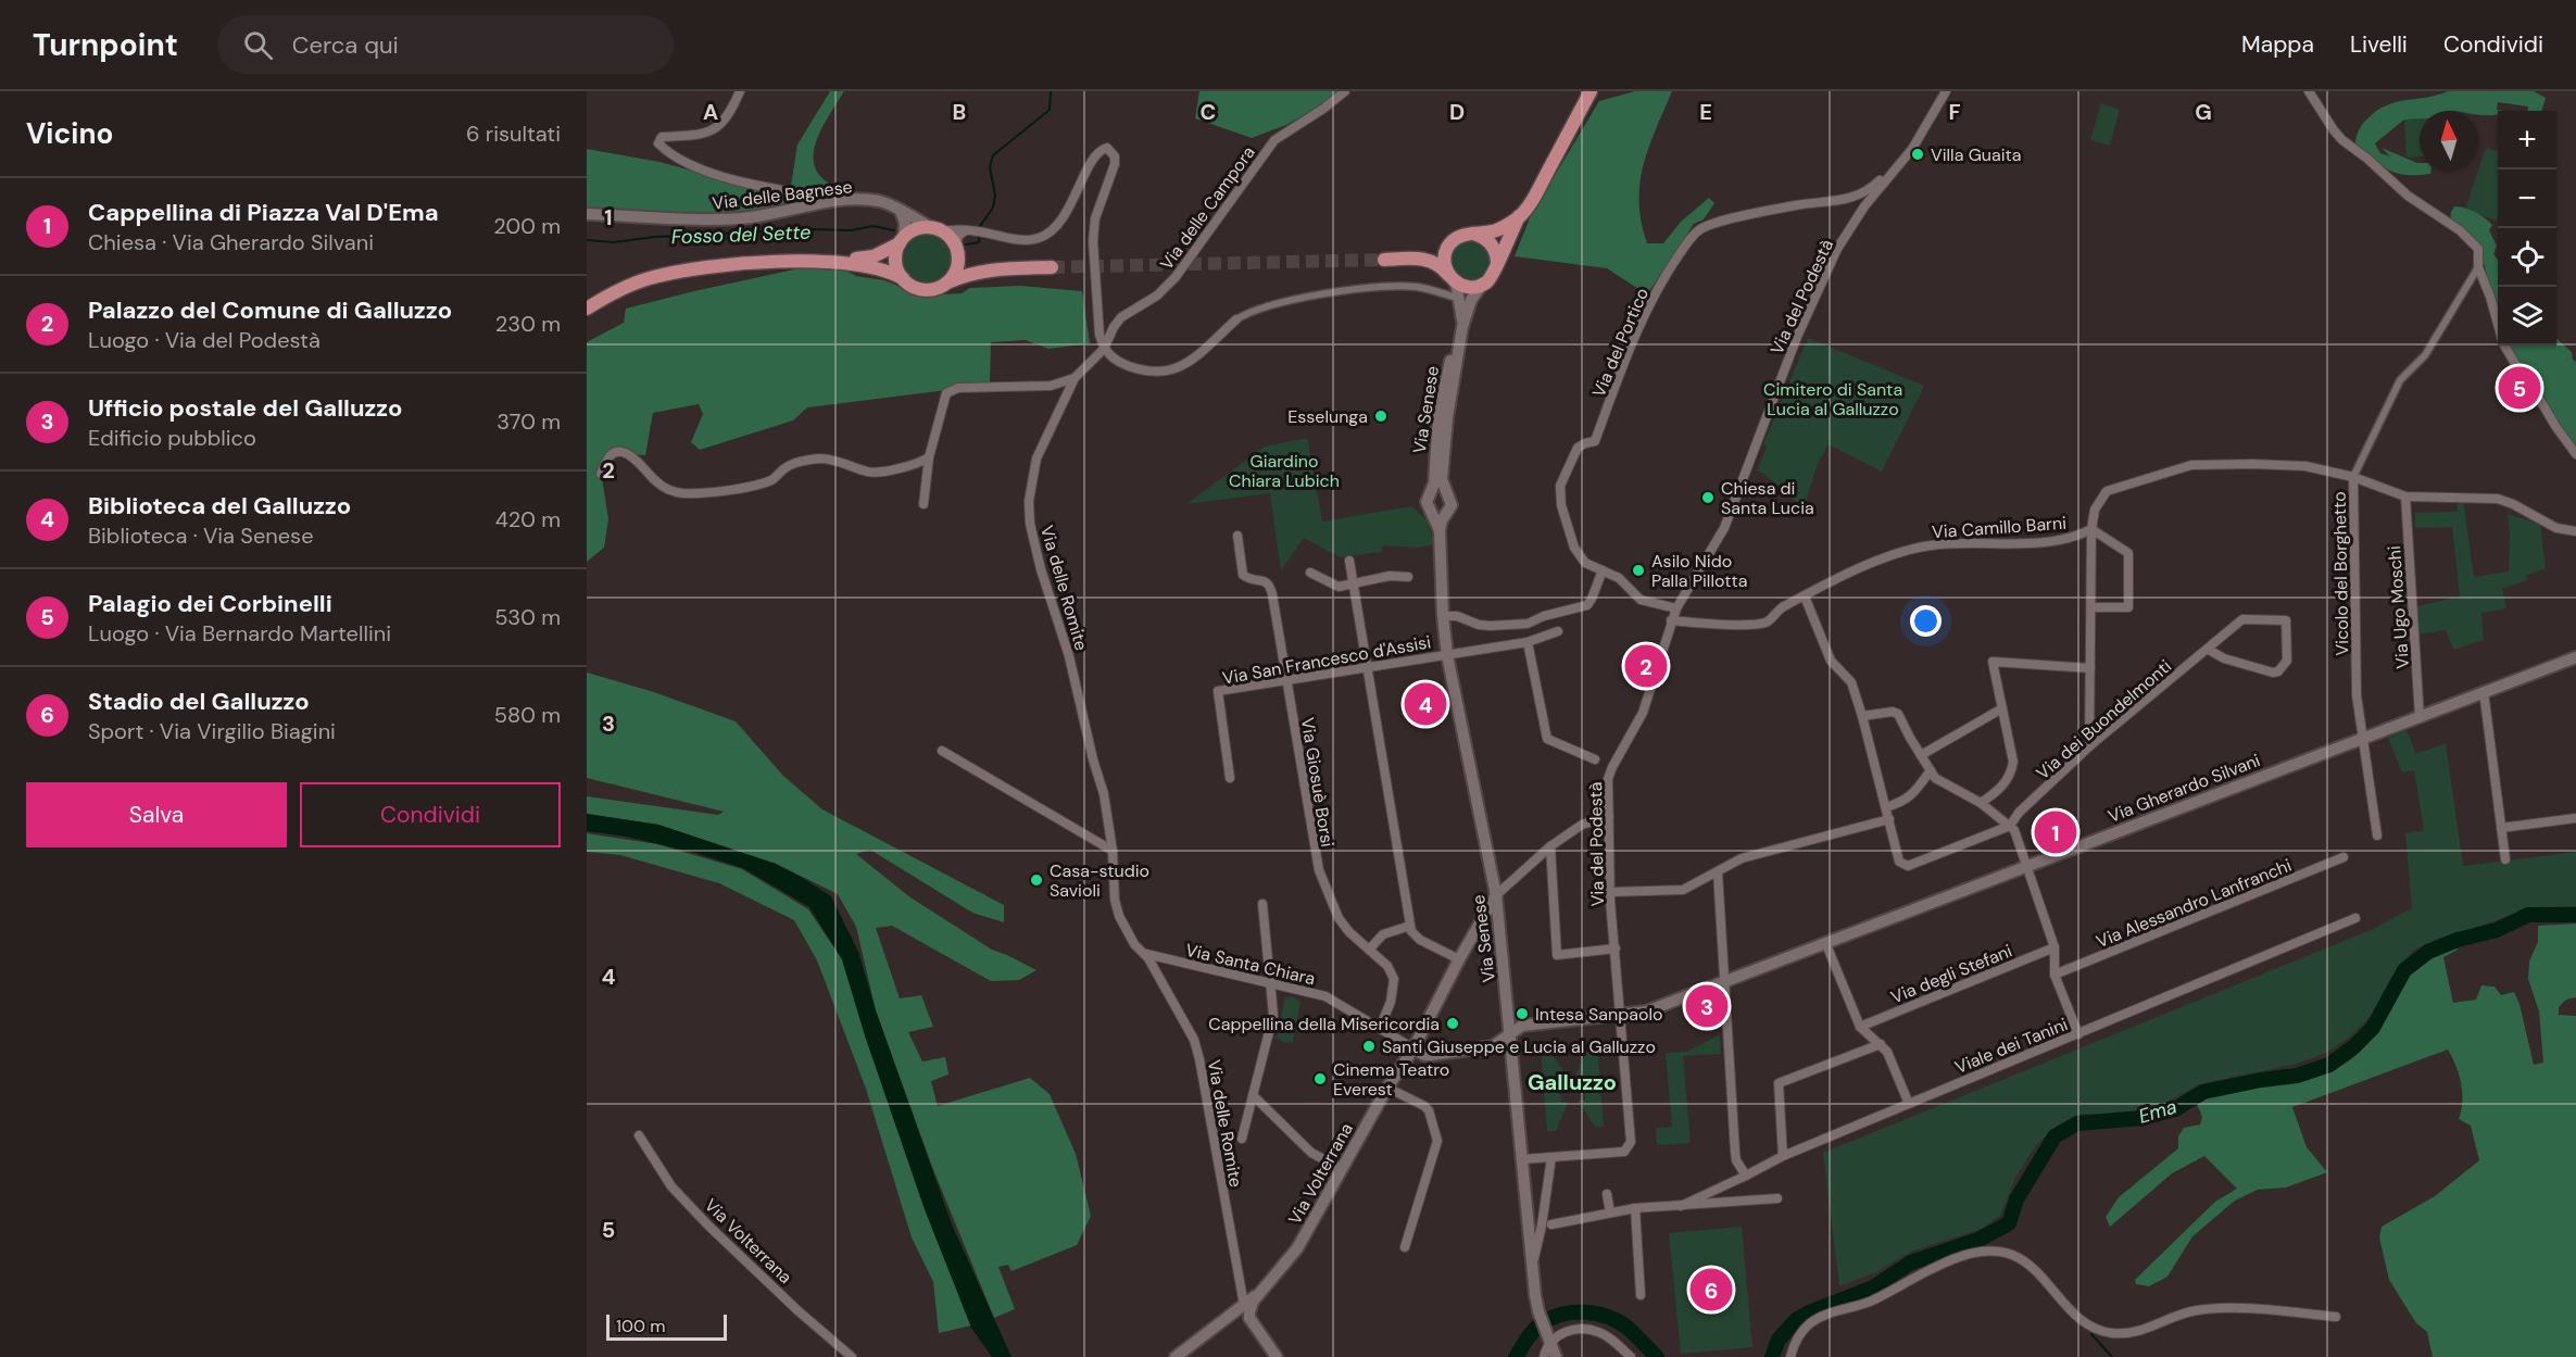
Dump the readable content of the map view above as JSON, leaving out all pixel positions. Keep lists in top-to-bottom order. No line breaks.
{"streets":{"main road":["Via delle Bagnese","Via Senese","Via Gherardo Silvani","Via Volterrana"],"street":["Via delle Campora","Via del Podestà","Via del Portico","Via Camillo Barni","Vicolo del Borghetto","Via delle Romite","Via Ugo Moschi","Via San Francesco d'Assisi","Via dei Buondelmonti","Via Giosuè Borsi","Via Alessandro Lanfranchi","Via Santa Chiara","Via degli Stefani","Viale dei Tanini"]},"crossings":[["Via delle Bagnese","Via delle Campora"],["Via delle Bagnese","Via delle Romite"],["Via delle Campora","Via delle Romite"],["Via del Podestà","Via del Portico"],["Via del Podestà","Via Camillo Barni"],["Via del Podestà","Via Gherardo Silvani"],["Via Senese","Via San Francesco d'Assisi"],["Via Senese","Via Gherardo Silvani"],["Via Senese","Via Volterrana"],["Via Camillo Barni","Vicolo del Borghetto"],["Via Camillo Barni","Via Ugo Moschi"],["Vicolo del Borghetto","Via Gherardo Silvani"],["Via delle Romite","Via Santa Chiara"],["Via delle Romite","Via Volterrana"],["Via Ugo Moschi","Via Gherardo Silvani"],["Via San Francesco d'Assisi","Via Giosuè Borsi"],["Via Giosuè Borsi","Via Santa Chiara"],["Via Gherardo Silvani","Via Santa Chiara"],["Via Gherardo Silvani","Via Volterrana"],["Via Santa Chiara","Via Volterrana"]],"districts":["Galluzzo"],"water":["Fosso del Sette","Ema"],"parks":["Cimitero di Santa Lucia al Galluzzo","Giardino Chiara Lubich"],"places":["Villa Guaita","Esselunga","Chiesa di Santa Lucia","Asilo Nido Palla Pillotta","Casa-studio Savioli","Intesa Sanpaolo","Cappellina della Misericordia","Santi Giuseppe e Lucia al Galluzzo","Cinema Teatro Everest"],"scale_bar":"100 m","north":"top","page":{"header":"Turnpoint","search":"Cerca qui","nav":["Mappa","Livelli","Condividi"],"heading":["Vicino","6 risultati"],"map_buttons":["+","−"],"list":[{"mark":"1","name":"Cappellina di Piazza Val D'Ema","note":"Chiesa · Via Gherardo Silvani","value":"200 m"},{"mark":"2","name":"Palazzo del Comune di Galluzzo","note":"Luogo · Via del Podestà","value":"230 m"},{"mark":"3","name":"Ufficio postale del Galluzzo","note":"Edificio pubblico","value":"370 m"},{"mark":"4","name":"Biblioteca del Galluzzo","note":"Biblioteca · Via Senese","value":"420 m"},{"mark":"5","name":"Palagio dei Corbinelli","note":"Luogo · Via Bernardo Martellini","value":"530 m"},{"mark":"6","name":"Stadio del Galluzzo","note":"Sport · Via Virgilio Biagini","value":"580 m"}],"pins":["5","2","4","1","3","6"],"buttons":["Salva","Condividi"],"scale":"100 m"},"grid":{"columns":["A","B","C","D","E","F","G"],"rows":["1","2","3","4","5"]}}
